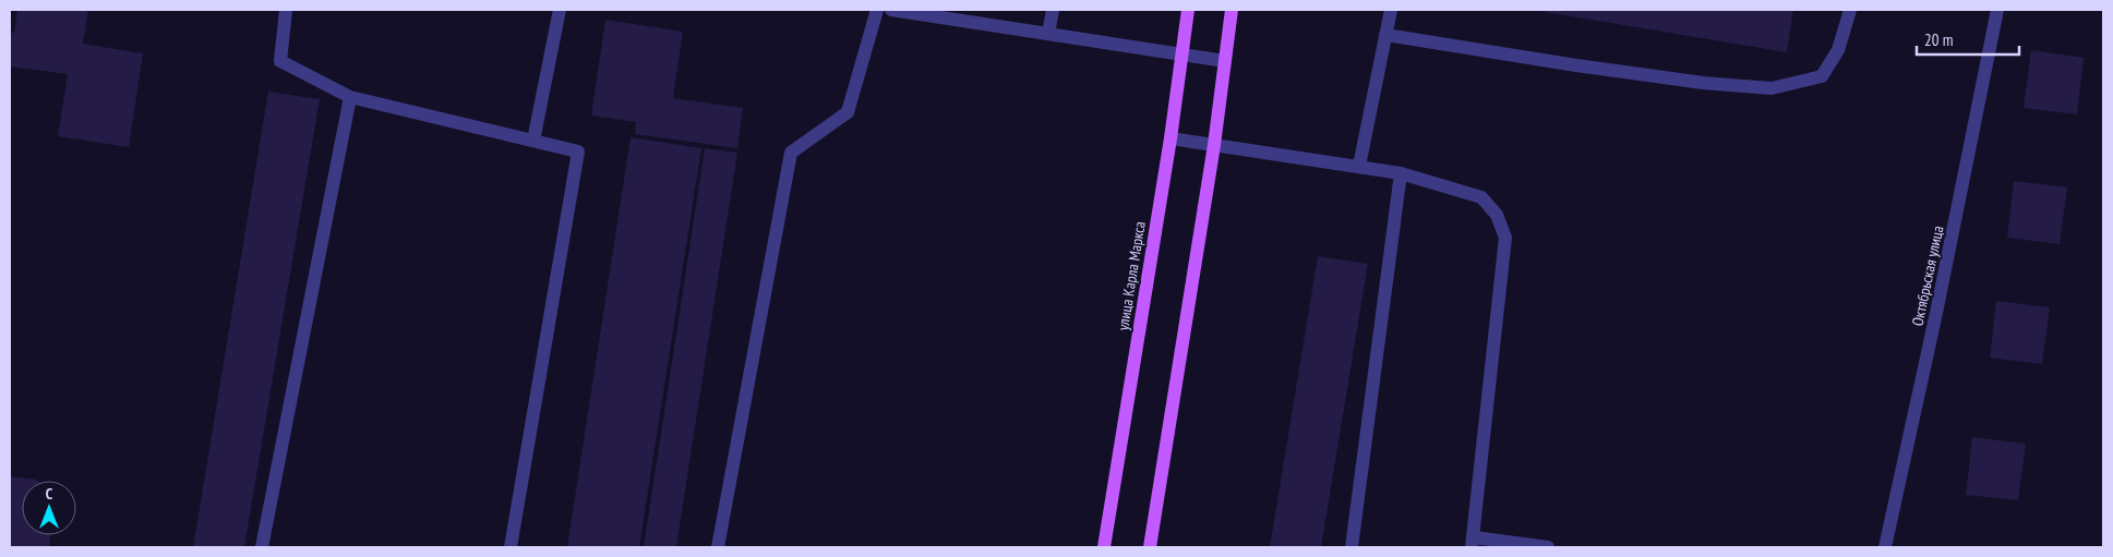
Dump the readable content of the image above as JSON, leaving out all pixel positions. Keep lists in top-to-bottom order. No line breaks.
{"streets":{"main road":["улица Карла Маркса"],"street":["Октябрьская улица"]},"scale_bar":"20 m","north":"top"}
